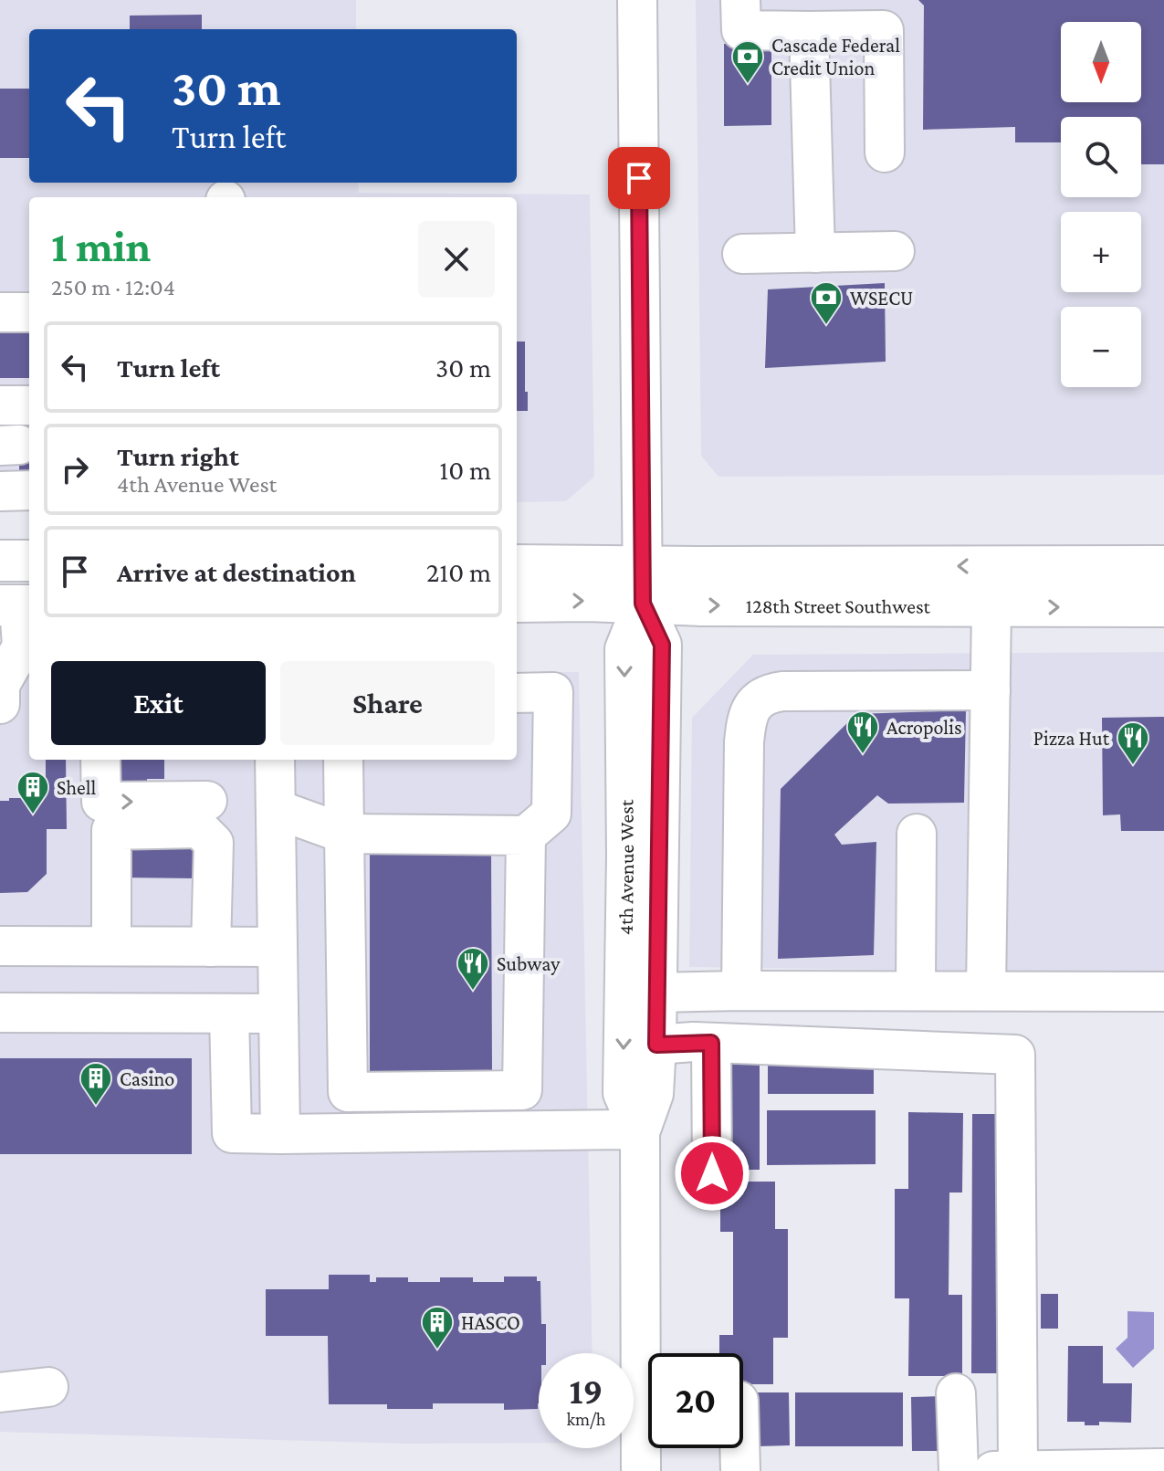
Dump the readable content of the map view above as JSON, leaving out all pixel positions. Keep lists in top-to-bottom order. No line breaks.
{"streets":{"main road":["128th Street Southwest"],"street":["4th Avenue West"]},"crossings":[["128th Street Southwest","4th Avenue West"]],"places":{"bank":["Cascade Federal Credit Union","WSECU"],"restaurant":["Acropolis","Pizza Hut","Subway"],"building":["Shell","Casino","HASCO"]},"north":"bottom","page":{"map_buttons":["+","−"],"turn":["30 m","Turn left"],"heading":["1 min","250 m · 12:04"],"list":[{"name":"Turn left","value":"30 m"},{"name":"Turn right","note":"4th Avenue West","value":"10 m"},{"name":"Arrive at destination","value":"210 m"}],"buttons":["Exit","Share"],"speed":"19 km/h","limit":"20"}}
